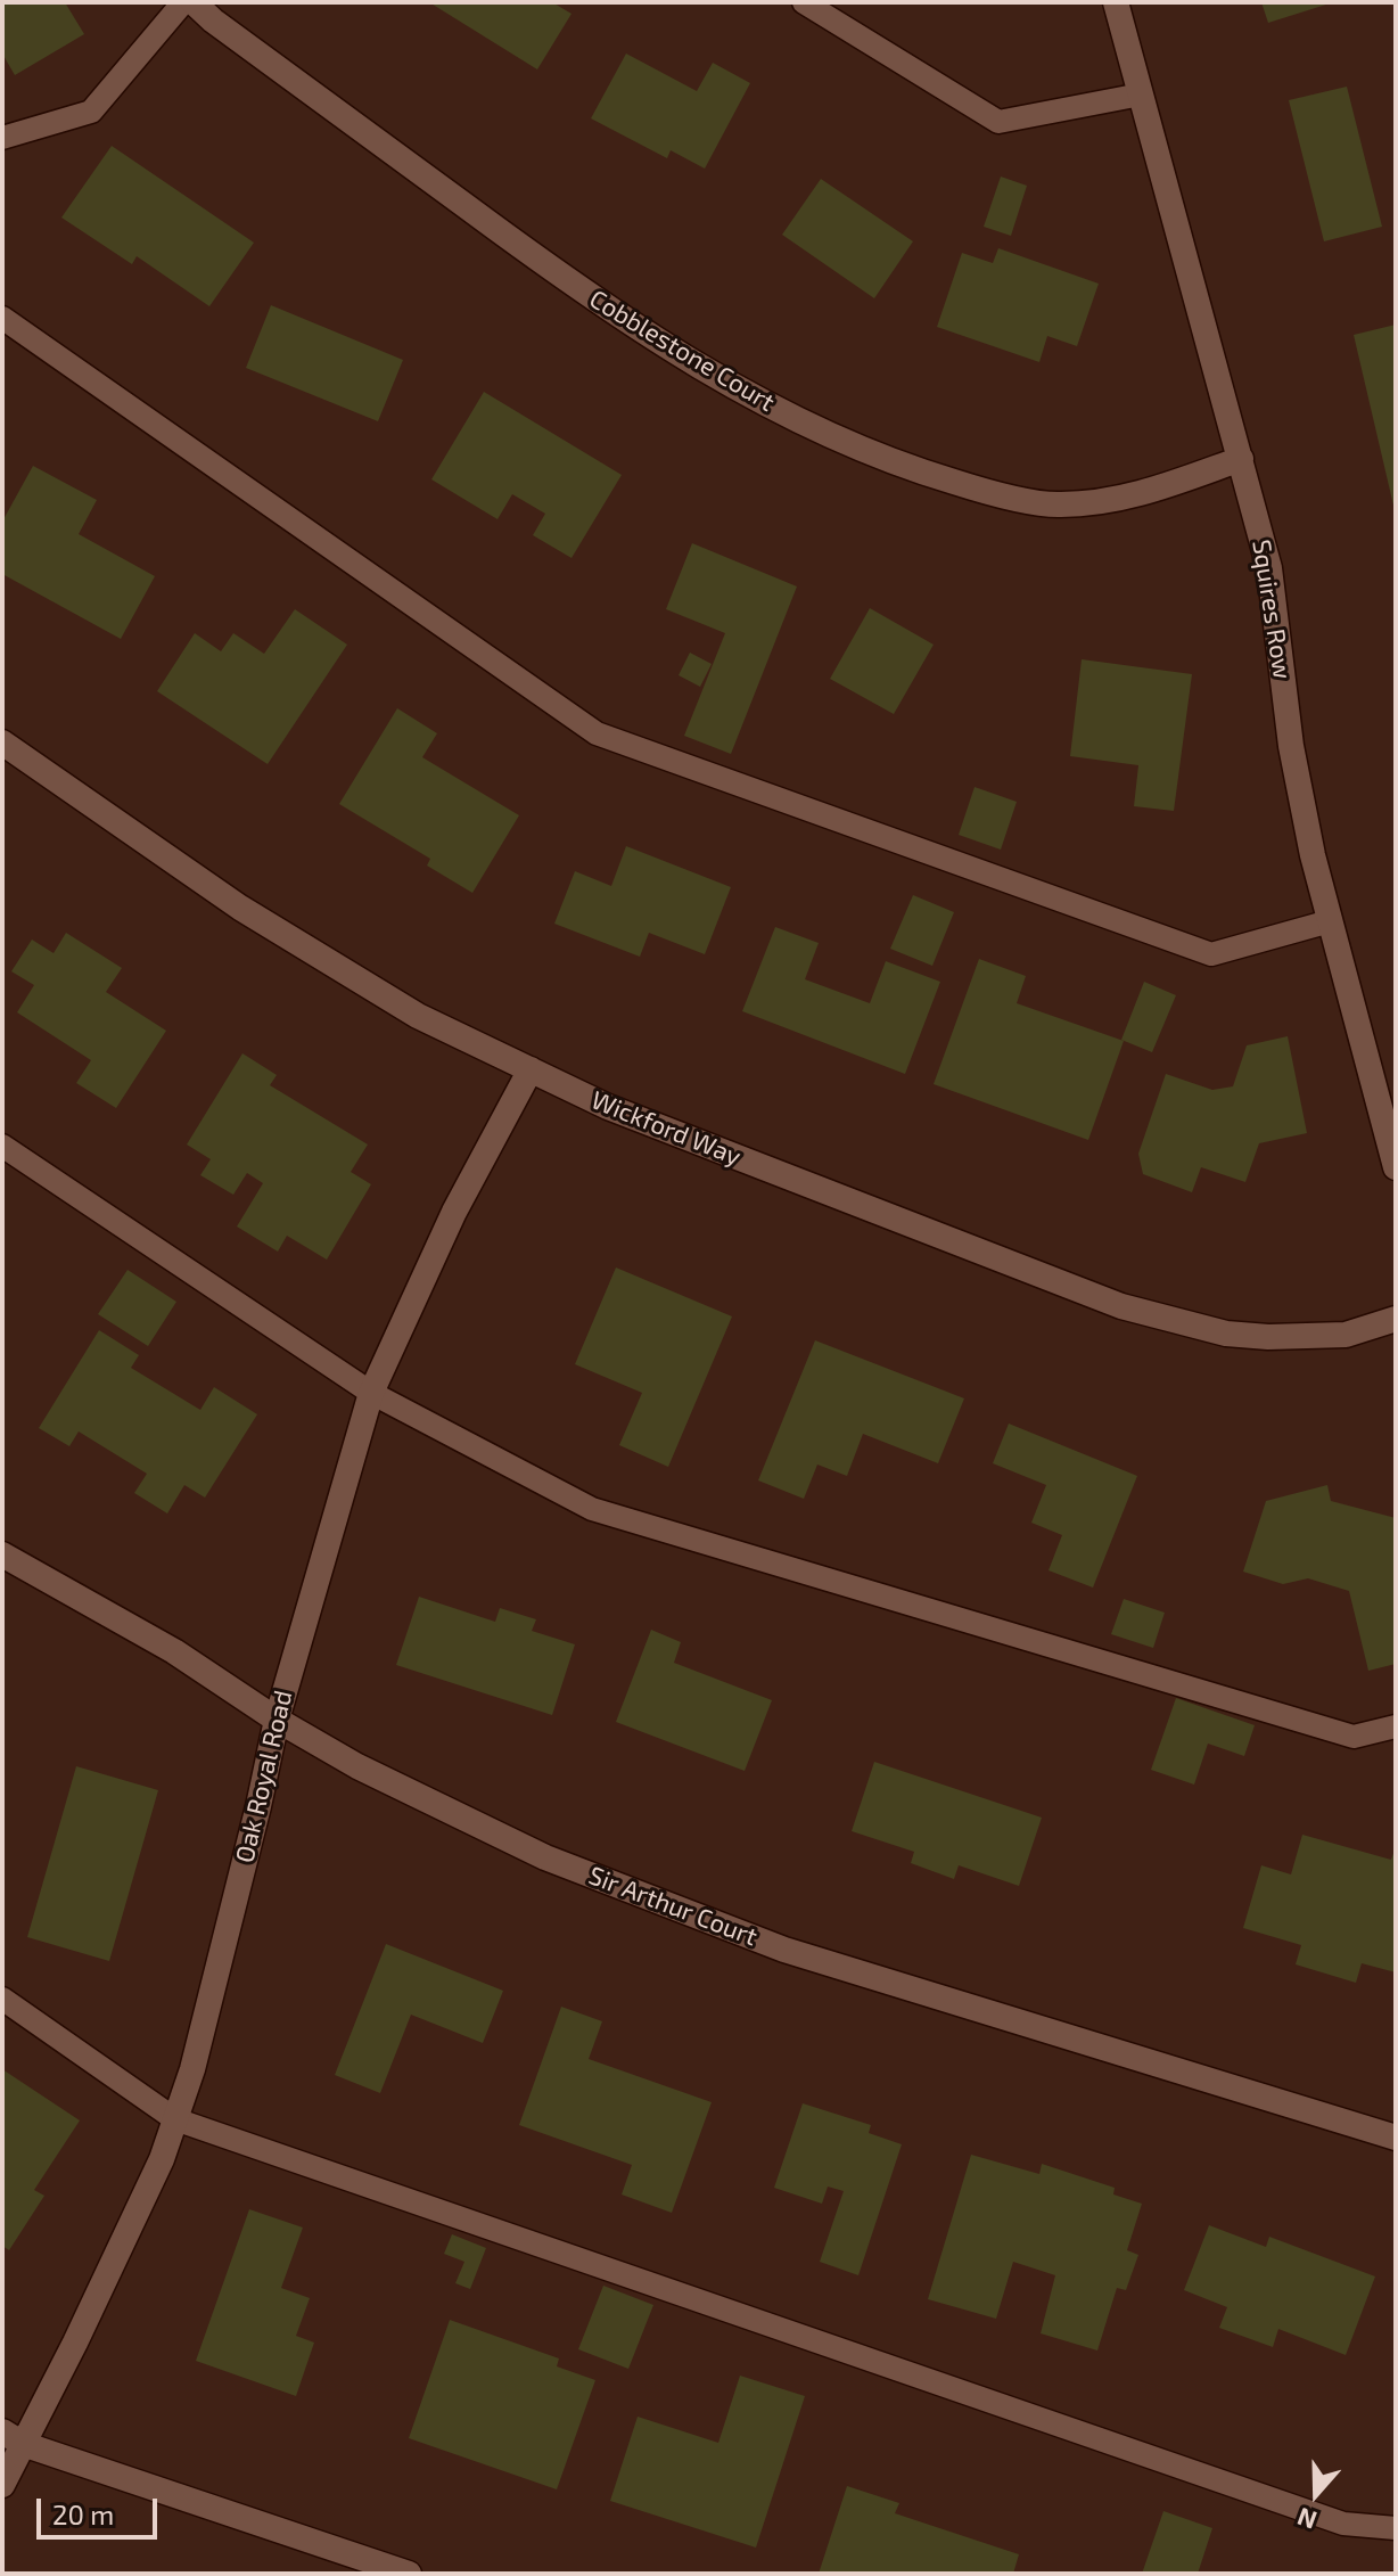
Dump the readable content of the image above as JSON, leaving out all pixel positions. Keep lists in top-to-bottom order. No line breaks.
{"streets":{"street":["Cobblestone Court","Squires Row","Wickford Way","Oak Royal Road","Sir Arthur Court"]},"crossings":[["Cobblestone Court","Squires Row"],["Wickford Way","Oak Royal Road"],["Oak Royal Road","Sir Arthur Court"]],"scale_bar":"20 m","north":"bottom"}
